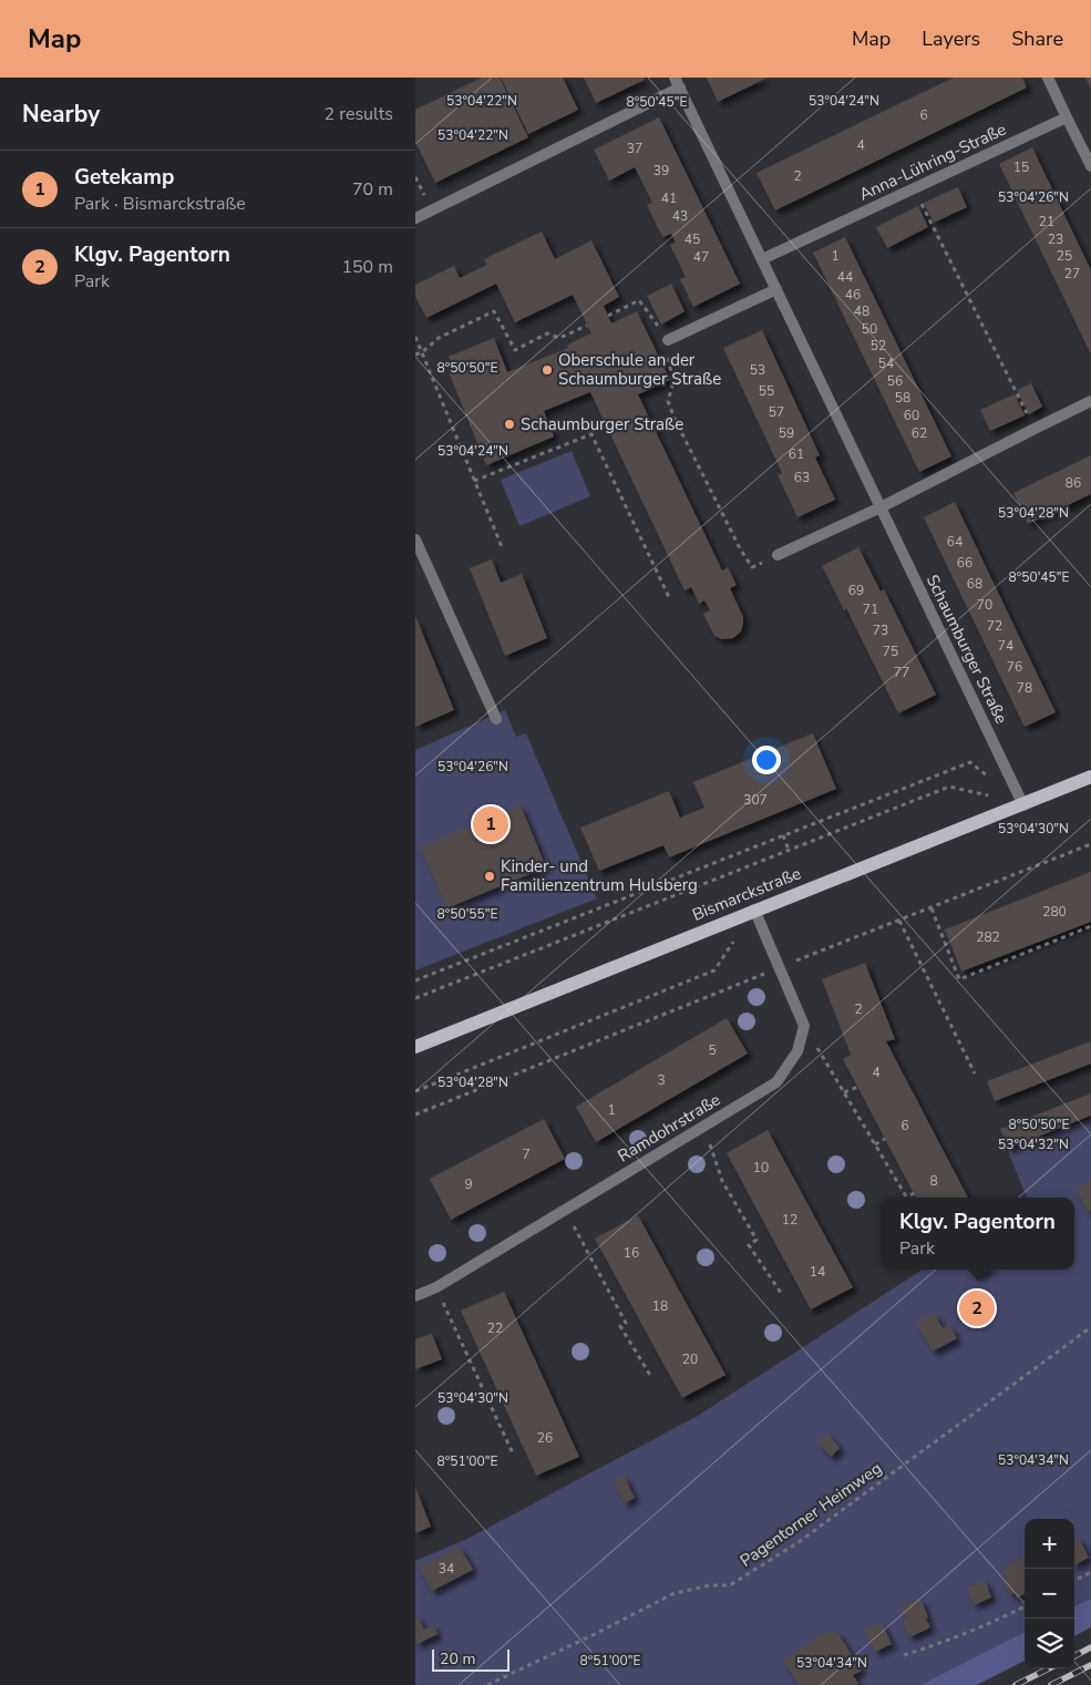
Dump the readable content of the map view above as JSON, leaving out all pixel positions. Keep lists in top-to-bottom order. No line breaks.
{"streets":{"main road":["Bismarckstraße"],"street":["Anna-Lühring-Straße","Schaumburger Straße","Ramdohrstraße"],"path":["Pagentorner Heimweg"]},"crossings":[["Anna-Lühring-Straße","Schaumburger Straße"],["Schaumburger Straße","Bismarckstraße"]],"places":["Oberschule an der Schaumburger Straße","Schaumburger Straße","Kinder- und Familienzentrum Hulsberg"],"house_numbers":["6","4","37","15","39","2","41","43","21","45","23","1","25","47","27","44","46","48","50","52","54","53","56","55","58","57","60","59","62","61","63","86","64","66","68","69","70","71","72","73","74","75","76","77","78","307","280","282","2","5","4","3","1","6","7","10","8","9","12","16","14","18","22","20","26","34"],"scale_bar":"20 m","page":{"header":"Map","nav":["Map","Layers","Share"],"heading":["Nearby","2 results"],"list":[{"mark":"1","name":"Getekamp","note":"Park · Bismarckstraße","value":"70 m"},{"mark":"2","name":"Klgv. Pagentorn","note":"Park","value":"150 m"}],"pins":["1","2"],"popup":["Klgv. Pagentorn","Park"],"map_buttons":["+","−"],"scale":"20 m"},"coordinates":["53°04'22\"N","53°04'24\"N","8°50'45\"E","53°04'26\"N","8°50'50\"E","53°04'28\"N","53°04'30\"N","8°50'55\"E","53°04'32\"N","53°04'34\"N","8°51'00\"E"]}
